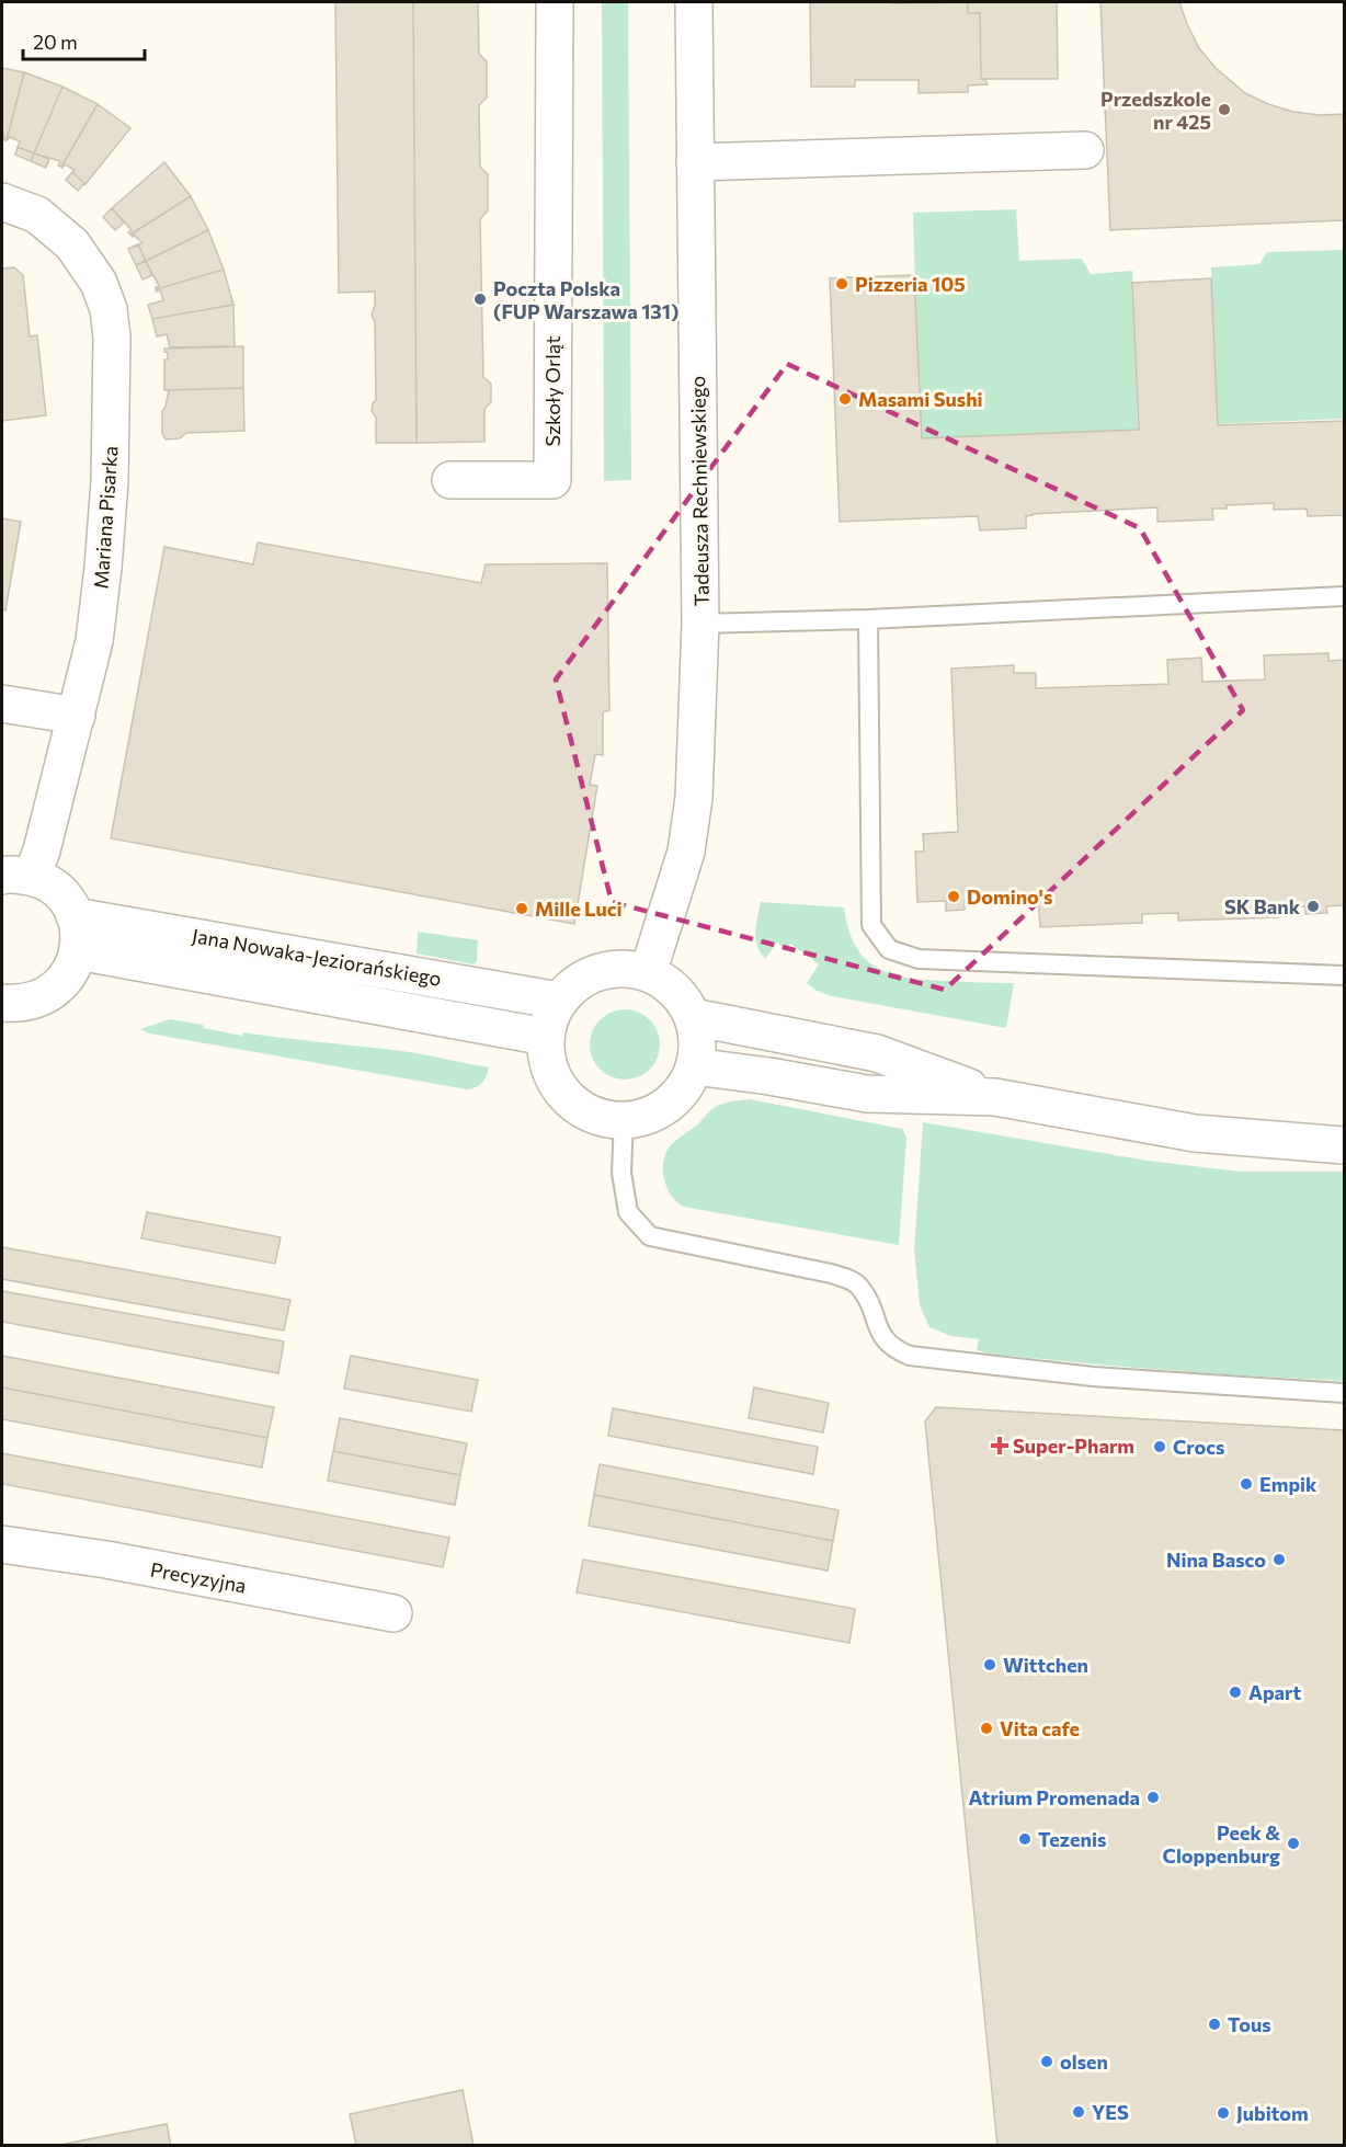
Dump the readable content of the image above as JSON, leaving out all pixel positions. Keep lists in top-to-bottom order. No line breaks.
{"streets":{"street":["Szkoły Orląt","Tadeusza Rechniewskiego","Mariana Pisarka","Jana Nowaka-Jeziorańskiego","Precyzyjna"]},"crossings":[["Tadeusza Rechniewskiego","Jana Nowaka-Jeziorańskiego"]],"places":{"other":["Przedszkole nr 425","Pizzeria 105","Poczta Polska (FUP Warszawa 131)","Masami Sushi","Domino's","SK Bank","Mille Luci","Crocs","Empik","Nina Basco","Wittchen","Apart","Vita cafe","Atrium Promenada","Tezenis","Peek & Cloppenburg","Tous","olsen","YES","Jubitom"],"health":["Super-Pharm"]},"scale_bar":"20 m"}
